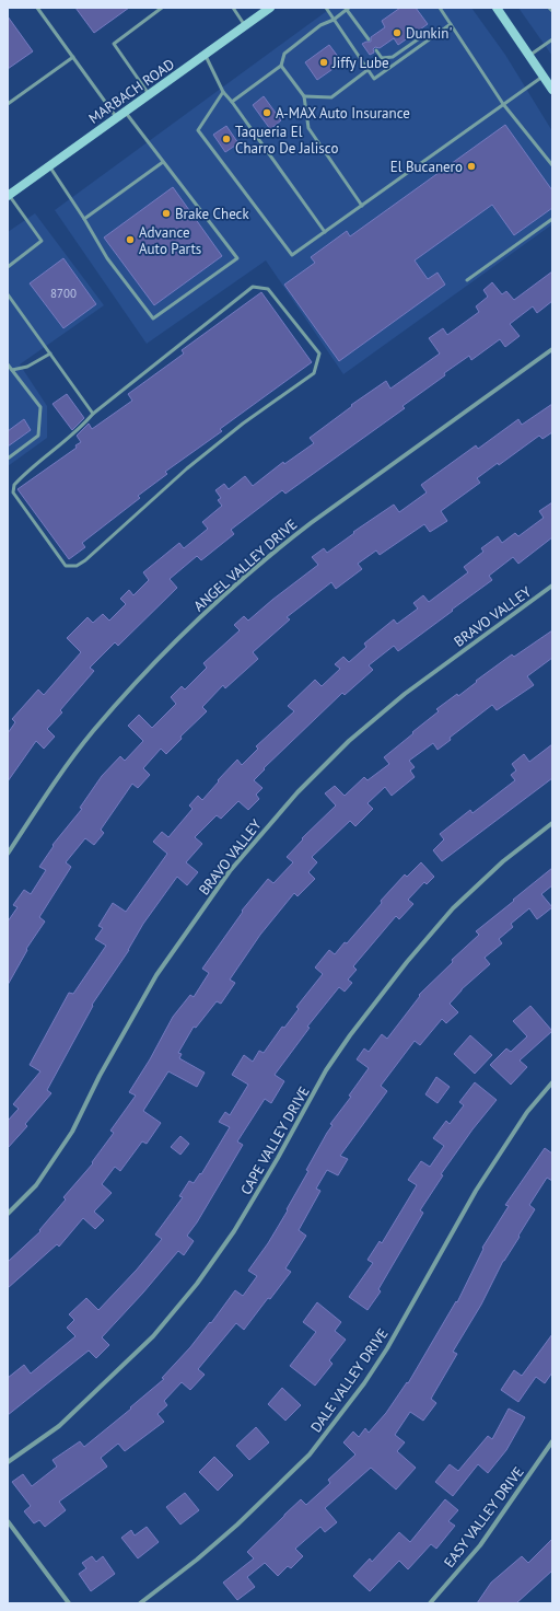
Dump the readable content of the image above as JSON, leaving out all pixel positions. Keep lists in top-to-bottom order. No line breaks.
{"streets":{"main road":["MARBACH ROAD"],"street":["ANGEL VALLEY DRIVE","BRAVO VALLEY","CAPE VALLEY DRIVE","DALE VALLEY DRIVE","EASY VALLEY DRIVE"]},"places":["Dunkin'","Jiffy Lube","A-MAX Auto Insurance","Taqueria El Charro De Jalisco","El Bucanero","Brake Check","Advance Auto Parts"],"house_numbers":["8700"]}
